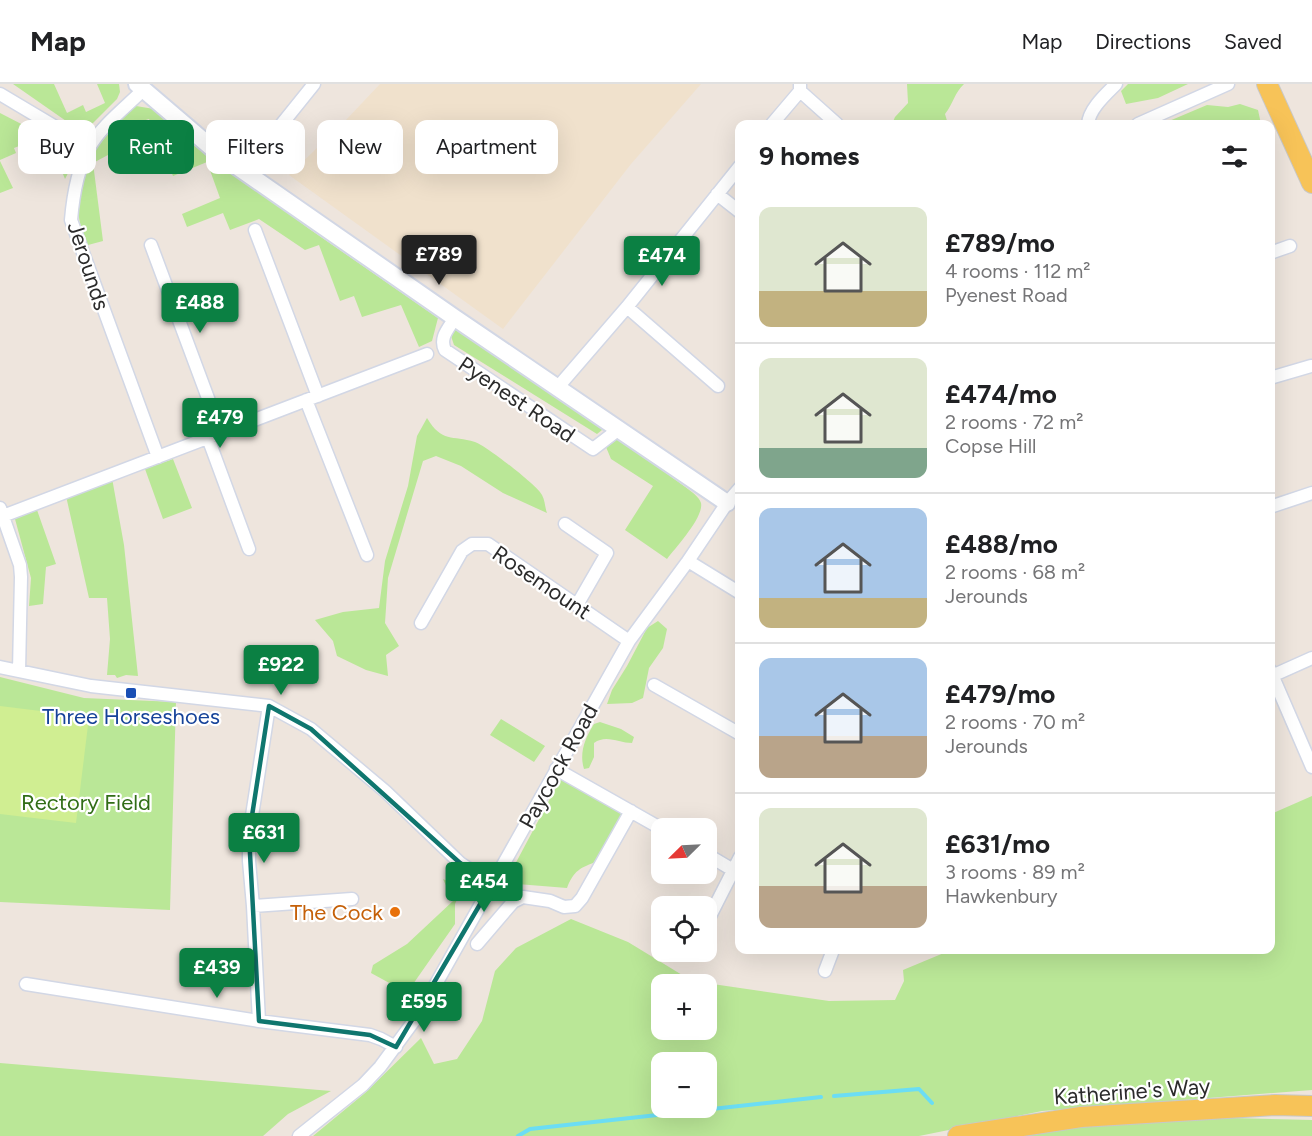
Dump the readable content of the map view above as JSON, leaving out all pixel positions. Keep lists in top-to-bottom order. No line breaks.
{"streets":{"main road":["Katherine's Way"],"street":["Jerounds","Pyenest Road","Rosemount","Paycock Road"]},"crossings":[["Jerounds","Pyenest Road"],["Pyenest Road","Paycock Road"],["Rosemount","Paycock Road"]],"parks":["Rectory Field"],"places":{"transit":["Three Horseshoes"],"other":["The Cock"]},"north":"bottom left","page":{"header":"Map","nav":["Map","Directions","Saved"],"chip":["Buy","Rent","Filters","New","Apartment"],"heading":"9 homes","list":[{"name":"£789/mo","note":"4 rooms · 112 m² · Pyenest Road"},{"name":"£474/mo","note":"2 rooms · 72 m² · Copse Hill"},{"name":"£488/mo","note":"2 rooms · 68 m² · Jerounds"},{"name":"£479/mo","note":"2 rooms · 70 m² · Jerounds"},{"name":"£631/mo","note":"3 rooms · 89 m² · Hawkenbury"}],"price":["£789","£474","£488","£479","£922","£631","£454","£439","£595"],"map_buttons":["+","−"]}}
